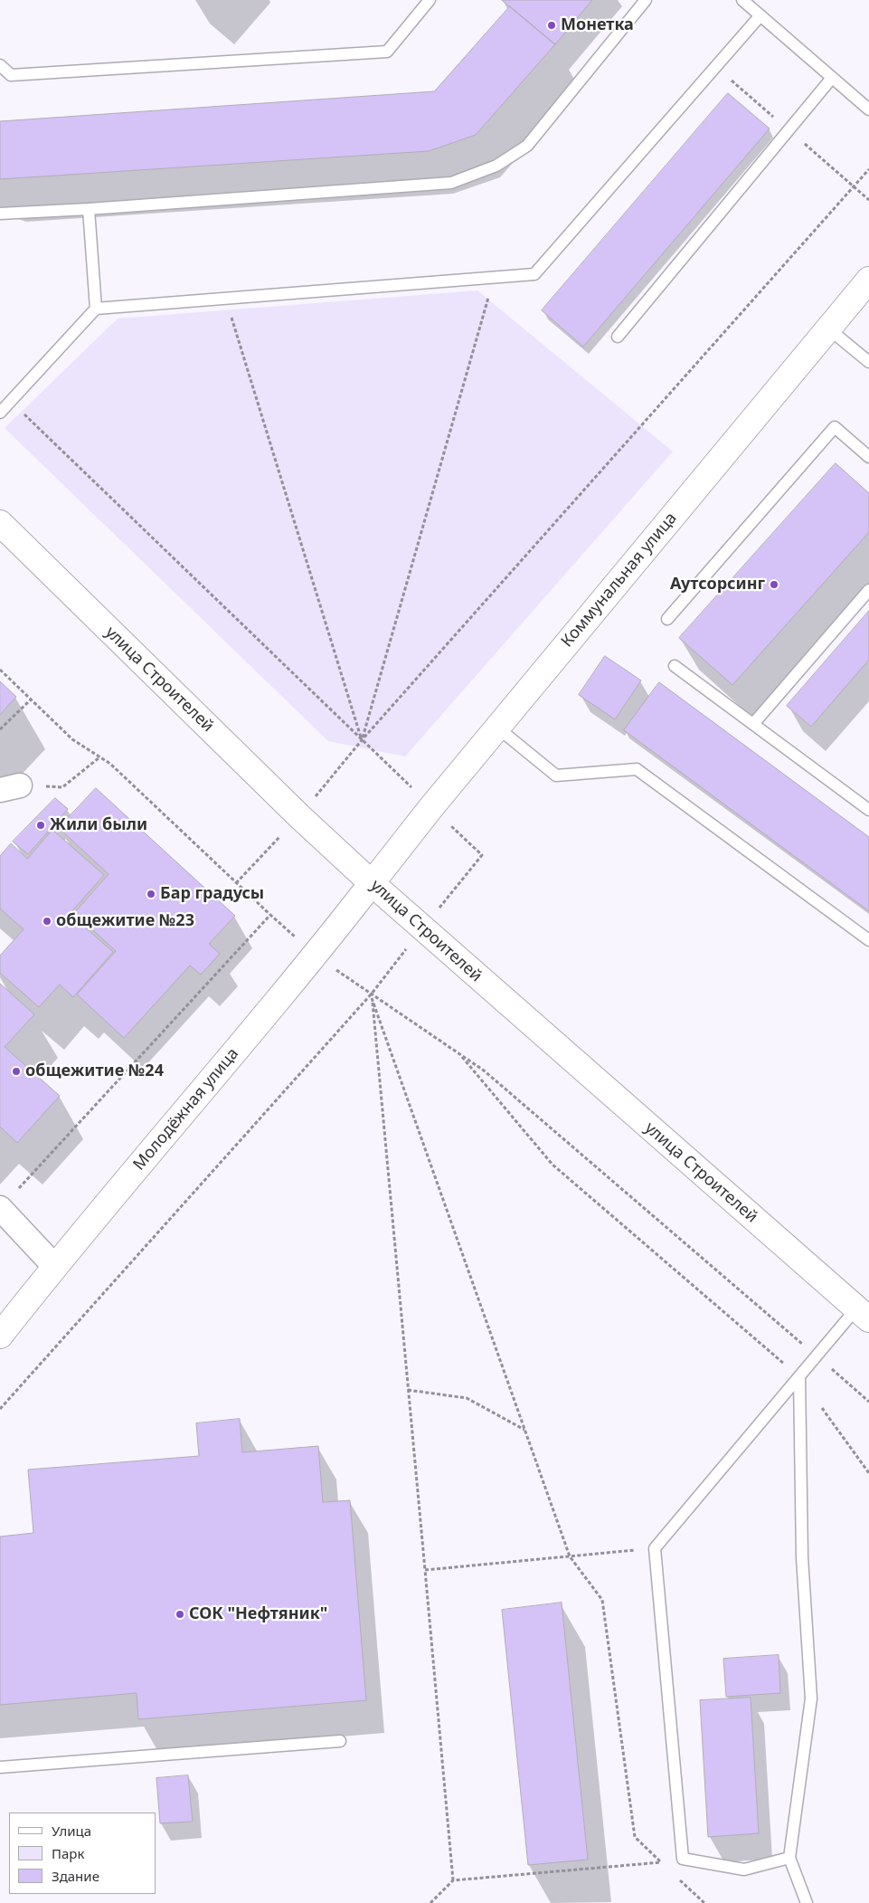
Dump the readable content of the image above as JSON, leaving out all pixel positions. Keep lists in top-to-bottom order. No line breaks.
{"streets":{"main road":["Коммунальная улица","улица Строителей","Молодёжная улица"]},"crossings":[["Коммунальная улица","улица Строителей"],["Коммунальная улица","Молодёжная улица"],["улица Строителей","Молодёжная улица"]],"places":["Монетка","Аутсорсинг","Жили были","Бар градусы","общежитие №23","общежитие №24","СОК \"Нефтяник\""],"legend":["Улица","Парк","Здание"]}
